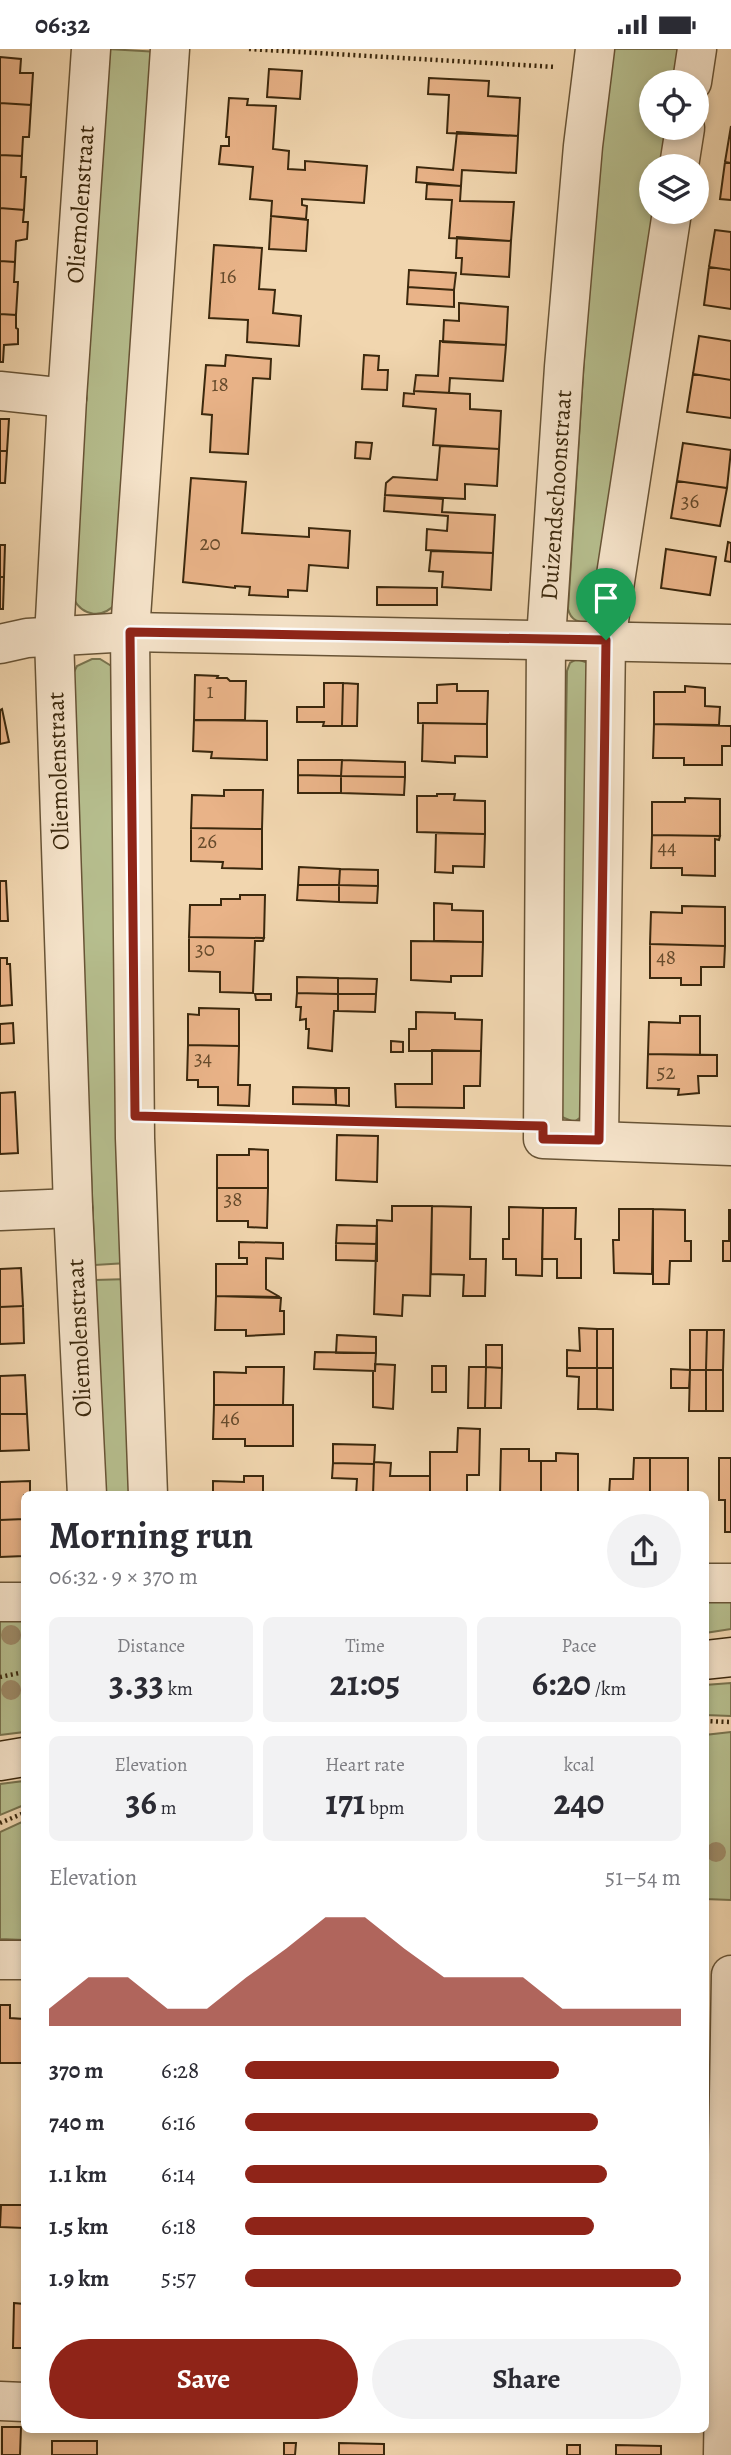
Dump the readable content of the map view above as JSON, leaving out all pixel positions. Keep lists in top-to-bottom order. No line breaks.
{"streets":{"street":["Oliemolenstraat","Duizendschoonstraat"]},"house_numbers":["16","18","36","20","1","26","44","30","48","34","52","38","46"],"page":{"status":"06:32","heading":["Morning run","06:32 · 9 × 370 m"],"stats":[["Distance","3.33 km"],["Time","21:05"],["Pace","6:20 /km"],["Elevation","36 m"],["Heart rate","171 bpm"],["kcal","240"]],"chart":["Elevation","51–54 m"],"list":[{"name":"370 m","note":"6:28"},{"name":"740 m","note":"6:16"},{"name":"1.1 km","note":"6:14"},{"name":"1.5 km","note":"6:18"},{"name":"1.9 km","note":"5:57"}],"buttons":["Save","Share"]}}
